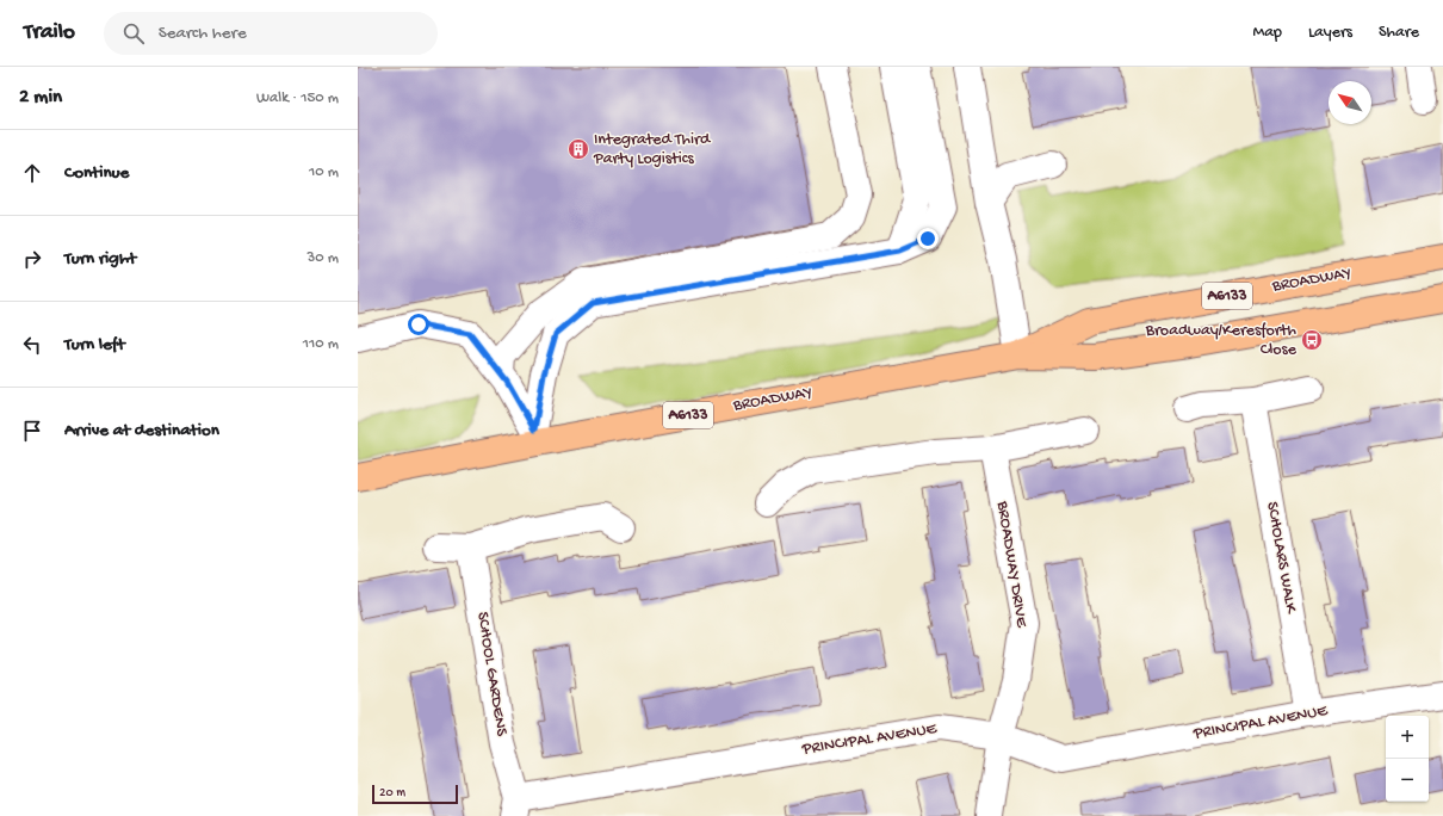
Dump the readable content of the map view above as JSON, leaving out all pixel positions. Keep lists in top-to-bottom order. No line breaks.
{"streets":{"highway":["BROADWAY","A6133"],"street":["SCHOLARS WALK","BROADWAY DRIVE","SCHOOL GARDENS","PRINCIPAL AVENUE"]},"crossings":[["SCHOLARS WALK","PRINCIPAL AVENUE"],["BROADWAY DRIVE","PRINCIPAL AVENUE"],["SCHOOL GARDENS","PRINCIPAL AVENUE"]],"places":{"building":["Integrated Third Party Logistics"],"bus stop":["Broadway/Keresforth Close"]},"scale_bar":"20 m","north":"top left","page":{"header":"Trailo","search":"Search here","nav":["Map","Layers","Share"],"heading":["2 min","Walk · 150 m"],"list":[["Continue","10 m"],["Turn right","30 m"],["Turn left","110 m"],"Arrive at destination"],"map_buttons":["+","−"],"scale":"20 m"}}
